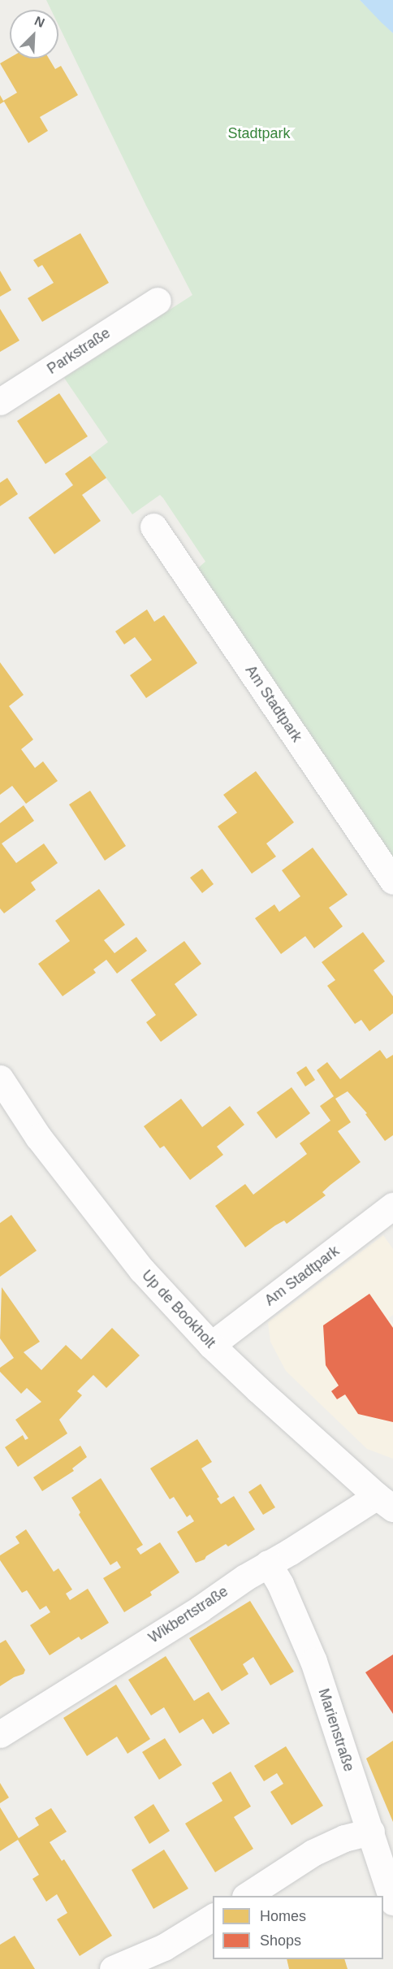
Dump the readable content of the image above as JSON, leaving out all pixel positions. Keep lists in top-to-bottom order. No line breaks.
{"streets":{"street":["Parkstraße","Am Stadtpark","Up de Bookholt","Wikbertstraße","Marienstraße"]},"crossings":[["Am Stadtpark","Up de Bookholt"],["Up de Bookholt","Wikbertstraße"],["Wikbertstraße","Marienstraße"]],"parks":["Stadtpark"],"legend":["Homes","Shops"],"north":"top right"}
